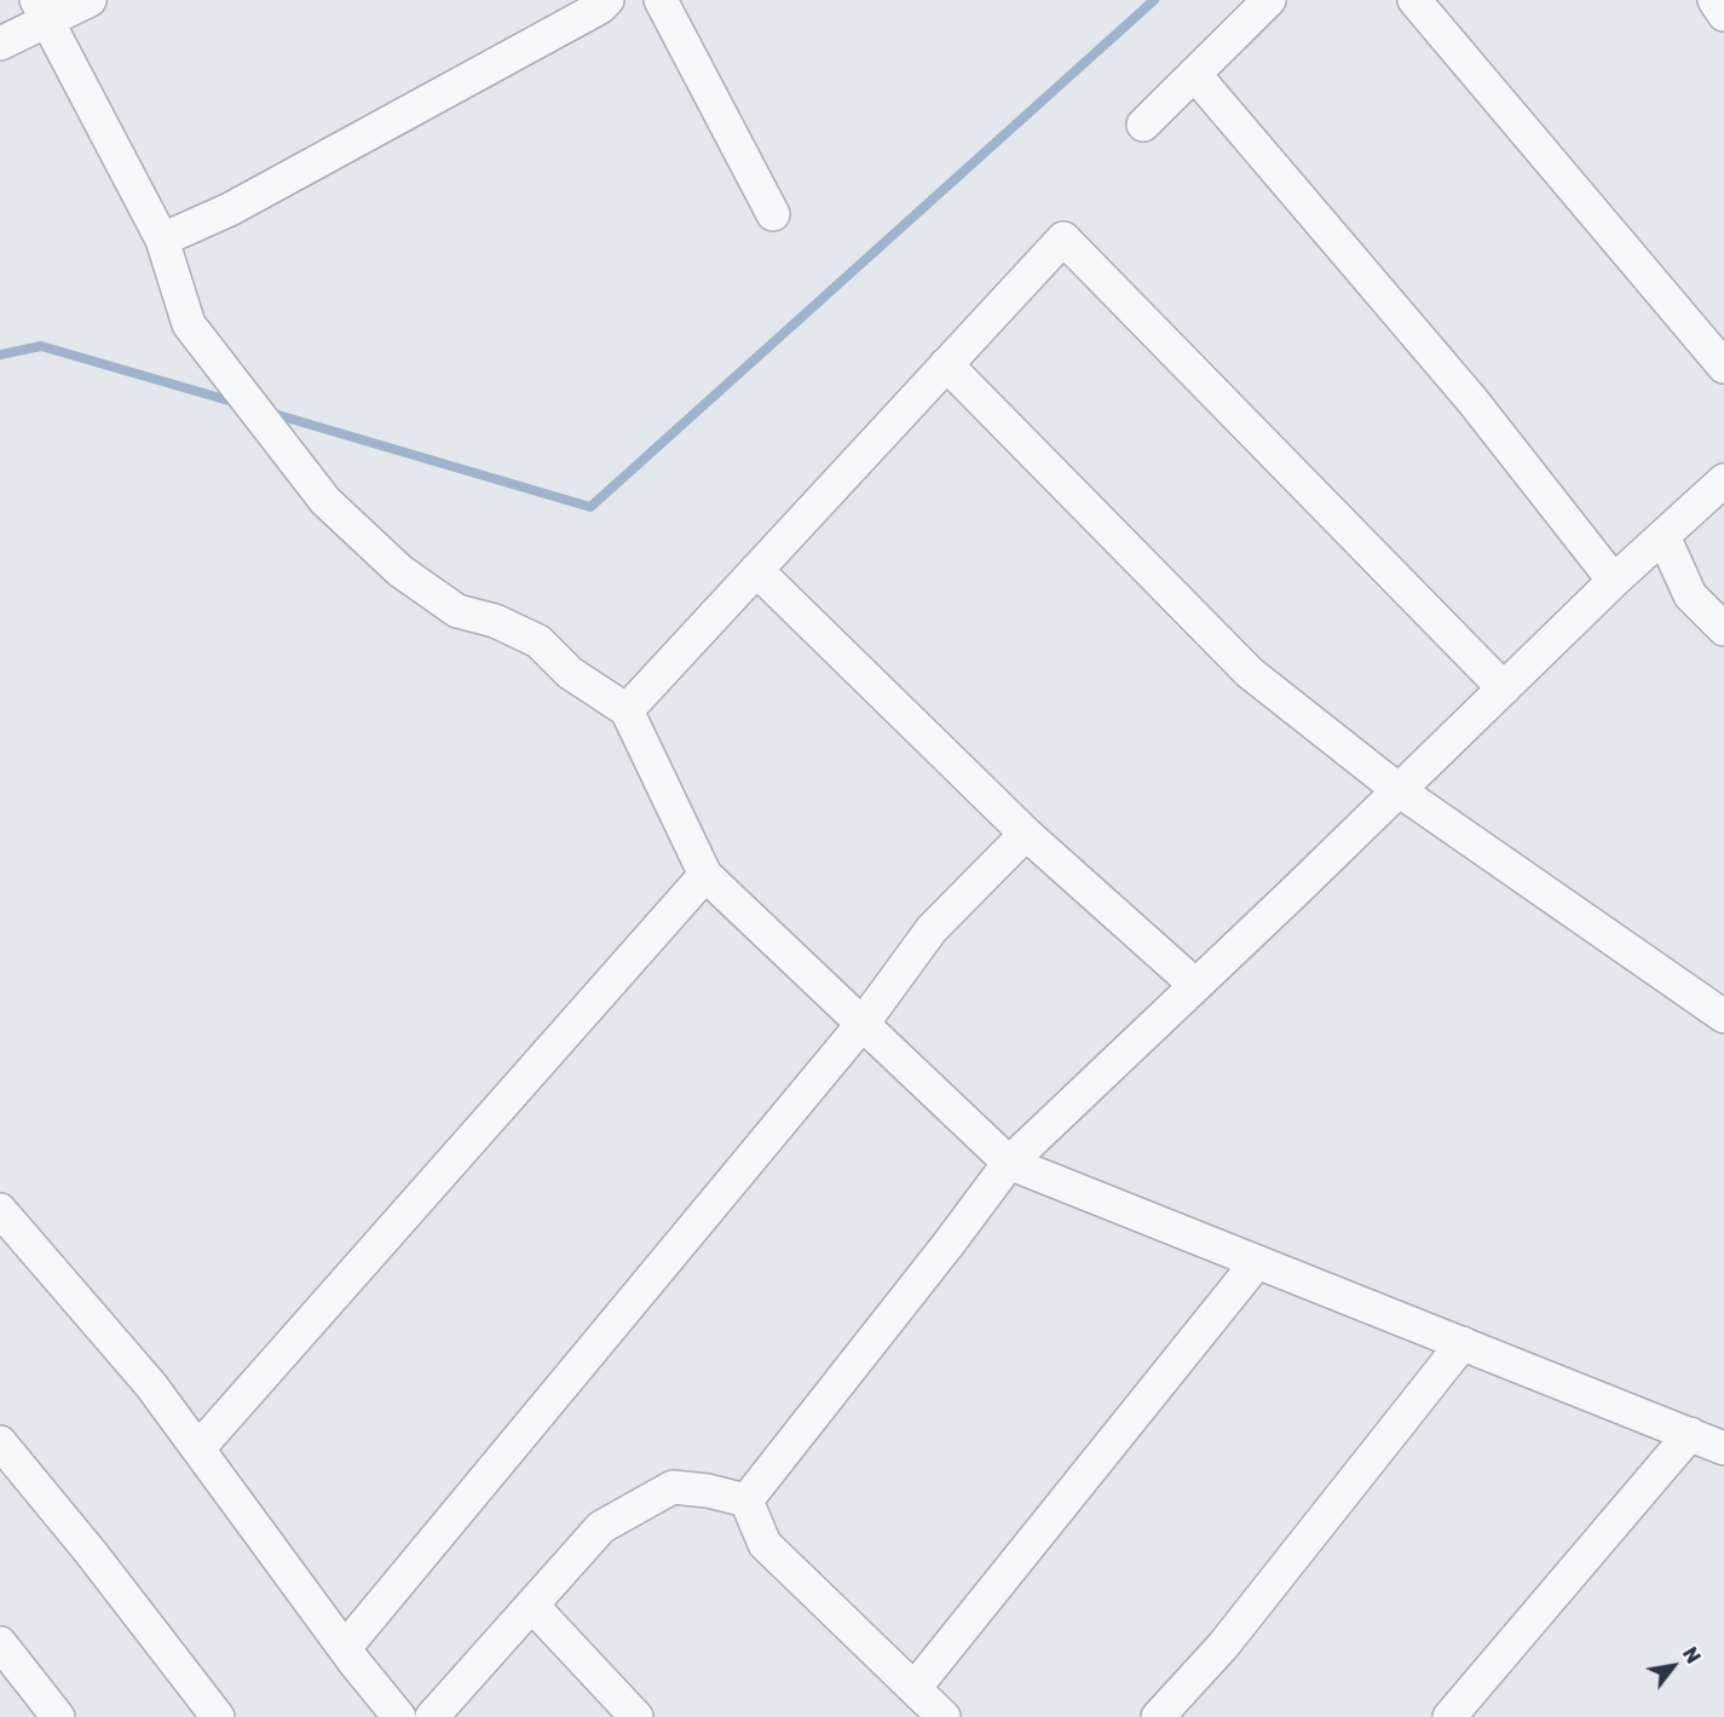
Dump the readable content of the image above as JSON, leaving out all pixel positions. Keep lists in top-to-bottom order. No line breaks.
{"north":"top right"}
